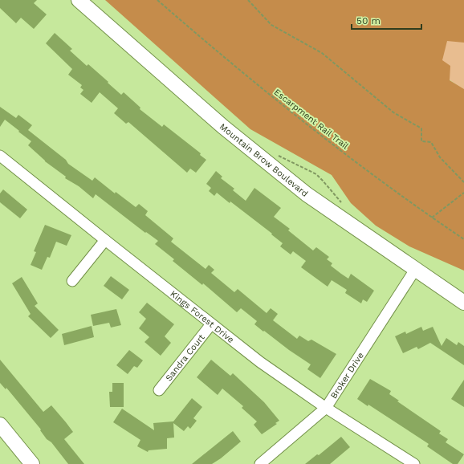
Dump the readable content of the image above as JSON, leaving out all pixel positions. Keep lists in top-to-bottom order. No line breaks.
{"streets":{"main road":["Mountain Brow Boulevard"],"street":["Kings Forest Drive","Sandra Court","Broker Drive"],"path":["Escarpment Rail Trail"]},"crossings":[["Mountain Brow Boulevard","Broker Drive"],["Kings Forest Drive","Sandra Court"],["Kings Forest Drive","Broker Drive"]],"scale_bar":"50 m"}
